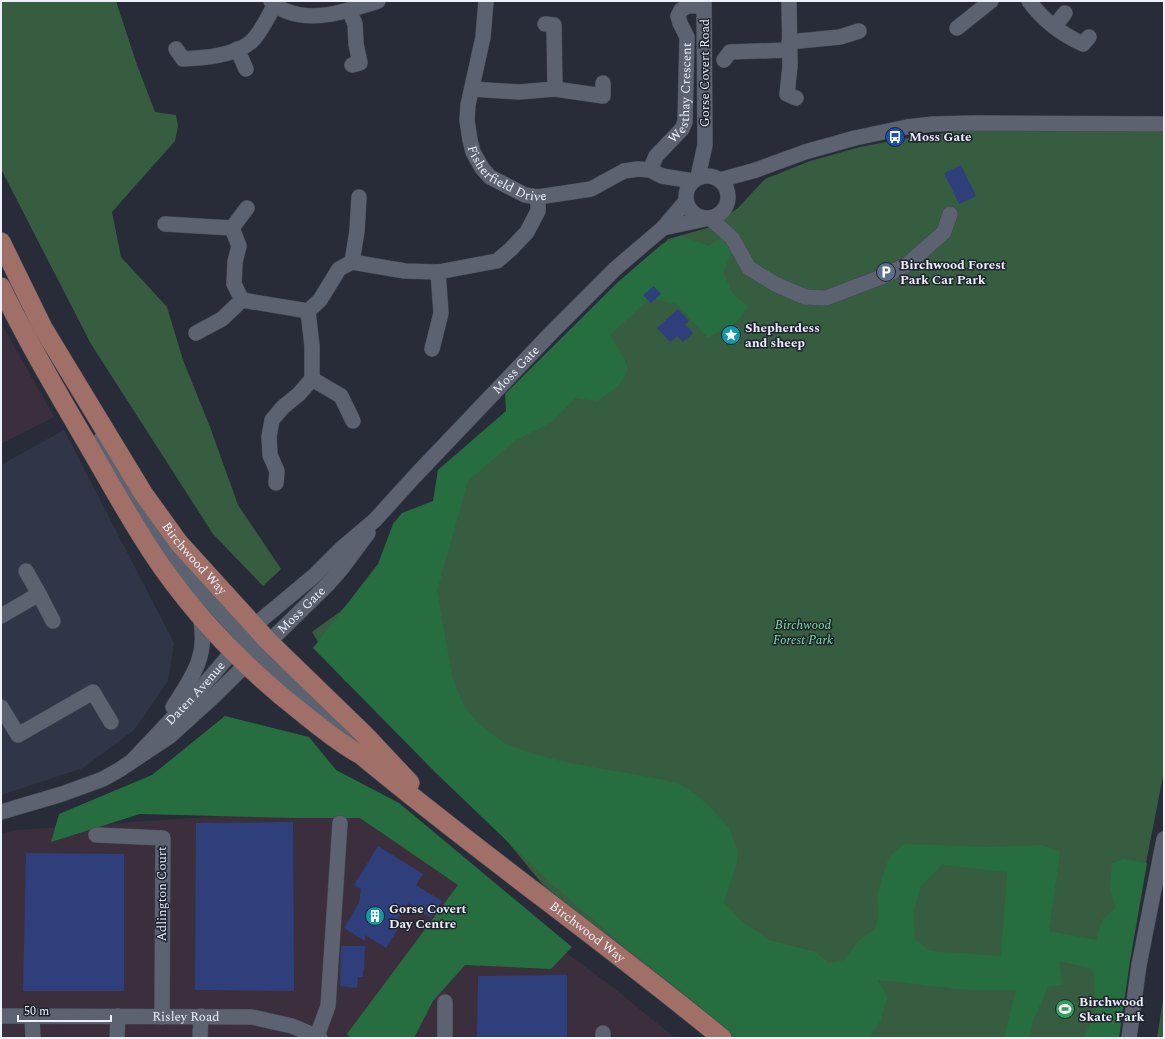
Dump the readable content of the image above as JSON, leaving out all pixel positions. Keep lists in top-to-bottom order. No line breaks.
{"streets":{"main road":["Birchwood Way"],"street":["Gorse Covert Road","Westhay Crescent","Fisherfield Drive","Moss Gate","Daten Avenue","Adlington Court","Risley Road"]},"crossings":[["Gorse Covert Road","Westhay Crescent"],["Gorse Covert Road","Fisherfield Drive"],["Gorse Covert Road","Moss Gate"],["Westhay Crescent","Fisherfield Drive"],["Fisherfield Drive","Moss Gate"],["Moss Gate","Birchwood Way"],["Moss Gate","Daten Avenue"],["Birchwood Way","Daten Avenue"],["Adlington Court","Risley Road"]],"parks":["Birchwood Forest Park"],"places":{"bus stop":["Moss Gate"],"parking":["Birchwood Forest Park Car Park"],"place":["Shepherdess and sheep"],"building":["Gorse Covert Day Centre"],"sports":["Birchwood Skate Park"]},"scale_bar":"50 m"}
